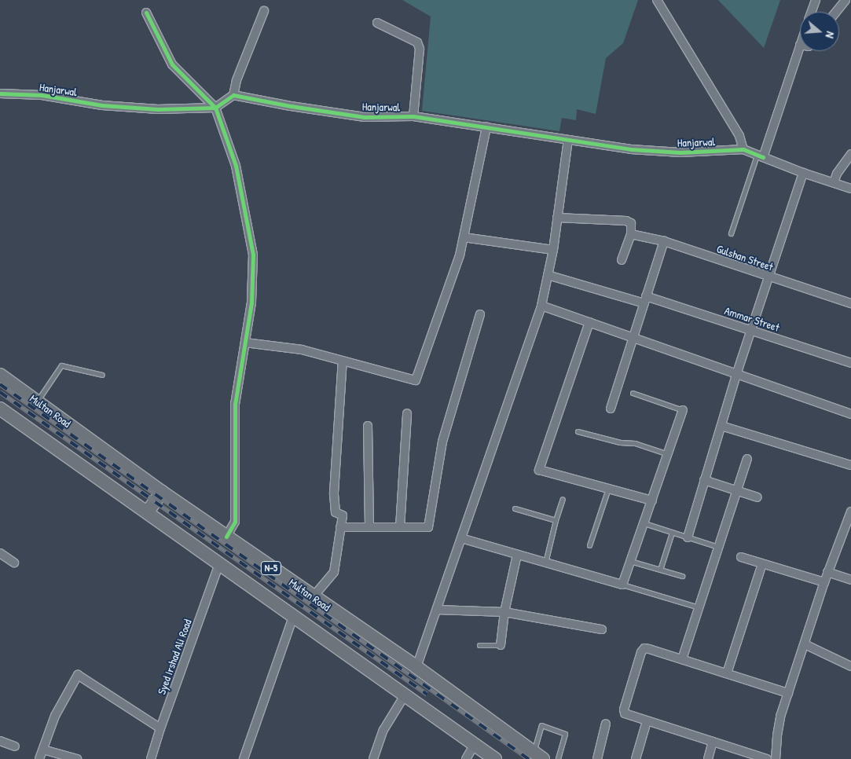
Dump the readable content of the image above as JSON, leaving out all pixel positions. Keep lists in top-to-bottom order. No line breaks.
{"streets":{"main road":["Multan Road","N-5"],"street":["Hanjarwal","Gulshan Street","Ammar Street","Syed Irshad Ali Road"]},"crossings":[["N-5","Syed Irshad Ali Road"]],"north":"right"}
